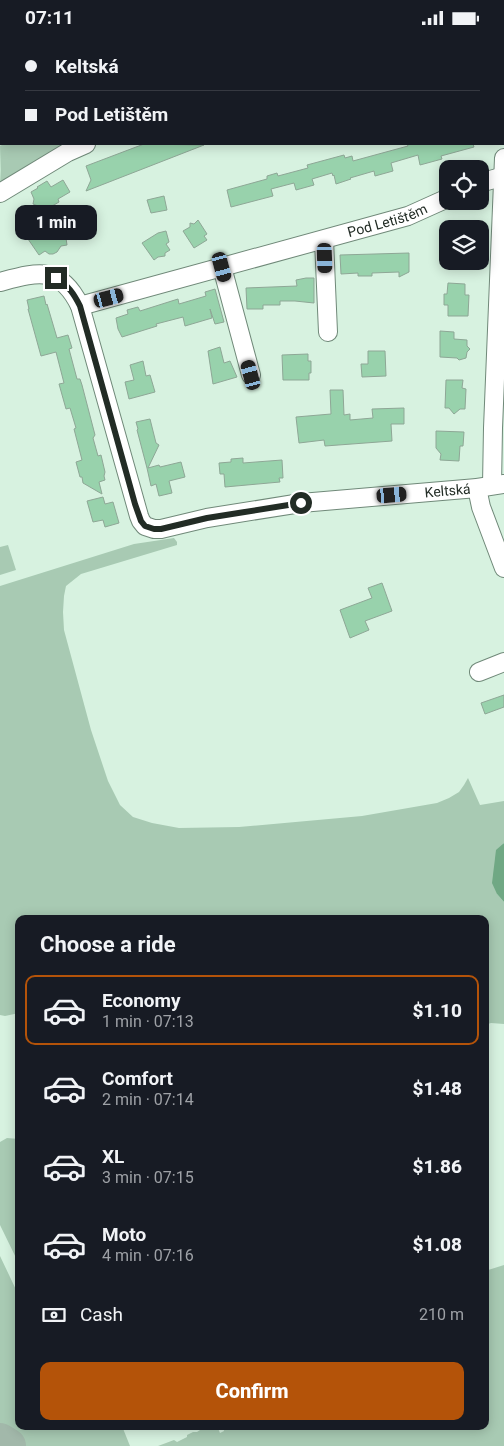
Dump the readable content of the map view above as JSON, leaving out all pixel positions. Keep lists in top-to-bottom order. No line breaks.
{"streets":{"street":["Pod Letištěm","Keltská"]},"crossings":[["Pod Letištěm","Keltská"]],"page":{"status":"07:11","banner":["Keltská","Pod Letištěm"],"bubble":"1 min","heading":"Choose a ride","list":[{"name":"Economy","note":"1 min · 07:13","value":"$1.10"},{"name":"Comfort","note":"2 min · 07:14","value":"$1.48"},{"name":"XL","note":"3 min · 07:15","value":"$1.86"},{"name":"Moto","note":"4 min · 07:16","value":"$1.08"}],"pay":["Cash","210 m"],"buttons":"Confirm"}}
